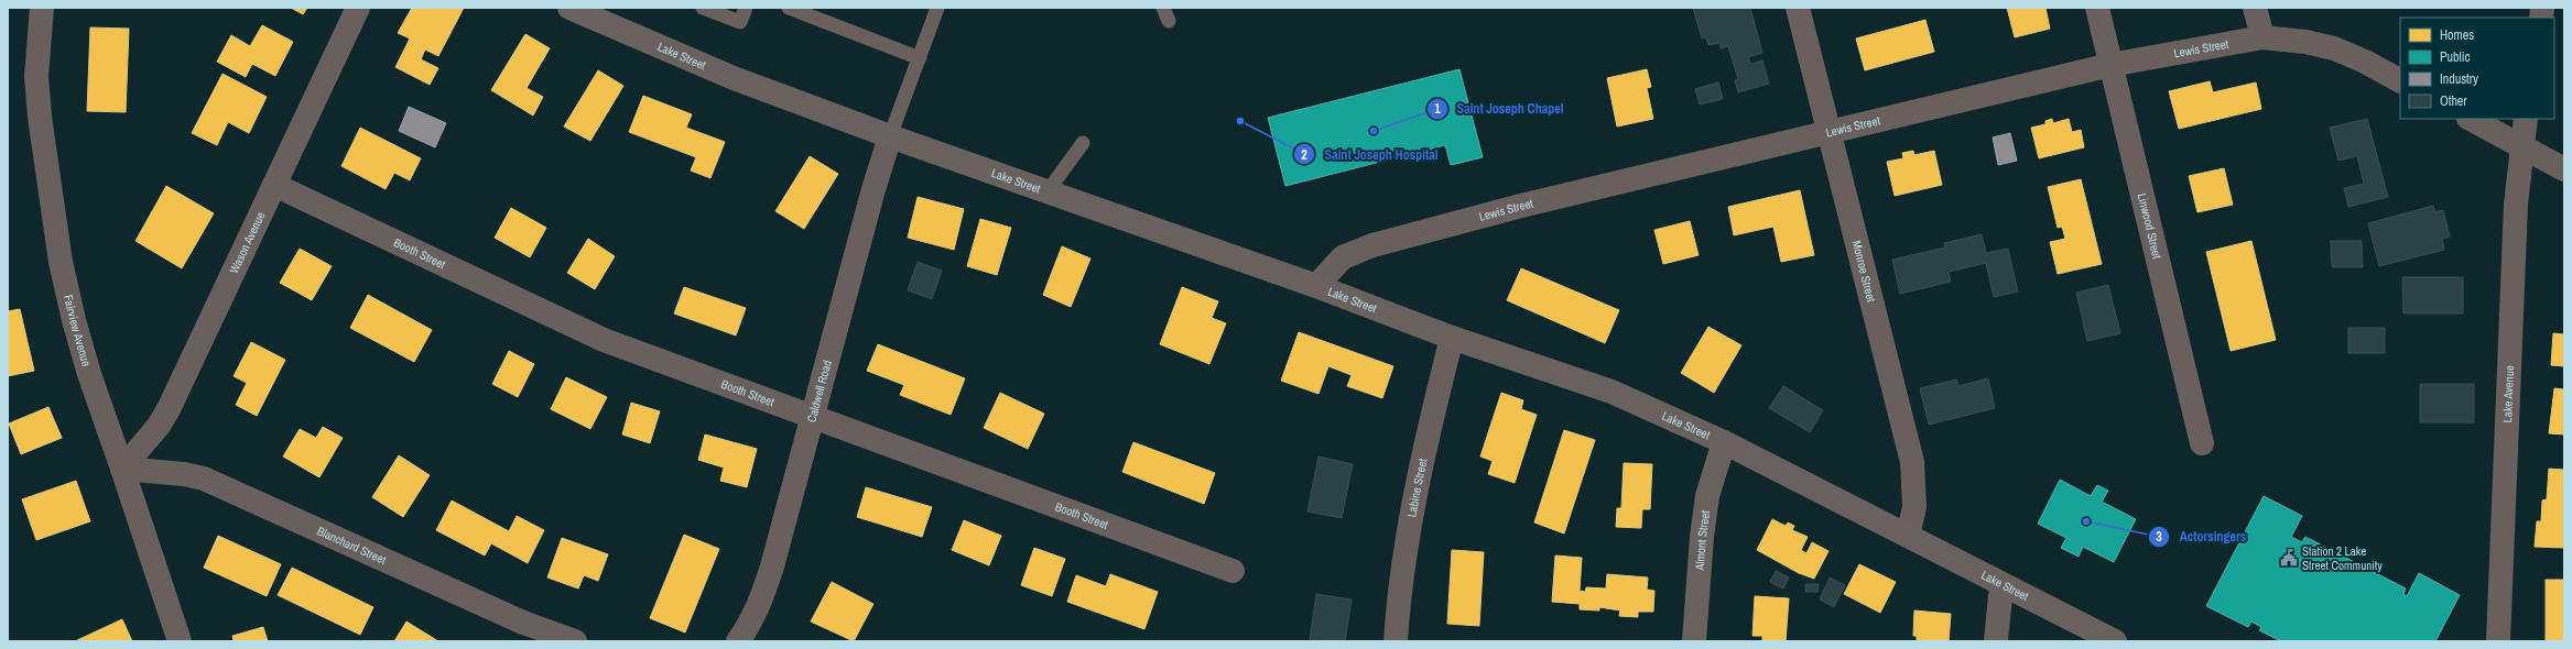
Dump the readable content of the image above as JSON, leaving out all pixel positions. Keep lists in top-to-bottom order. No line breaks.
{"streets":{"street":["Lewis Street","Lake Street","Linwood Street","Wason Avenue","Booth Street","Monroe Street","Fairview Avenue","Caldwell Road","Lake Avenue","Labine Street","Almont Street","Blanchard Street"]},"crossings":[["Lewis Street","Lake Street"],["Lewis Street","Linwood Street"],["Lewis Street","Monroe Street"],["Lake Street","Monroe Street"],["Lake Street","Caldwell Road"],["Lake Street","Labine Street"],["Lake Street","Almont Street"],["Wason Avenue","Booth Street"],["Wason Avenue","Fairview Avenue"],["Wason Avenue","Blanchard Street"],["Booth Street","Caldwell Road"],["Fairview Avenue","Blanchard Street"]],"places":{"other":["Saint Joseph Hospital","Saint Joseph Chapel","Actorsingers"],"public building":["Station 2 Lake Street Community"]},"legend":["Homes","Public","Industry","Other"]}
